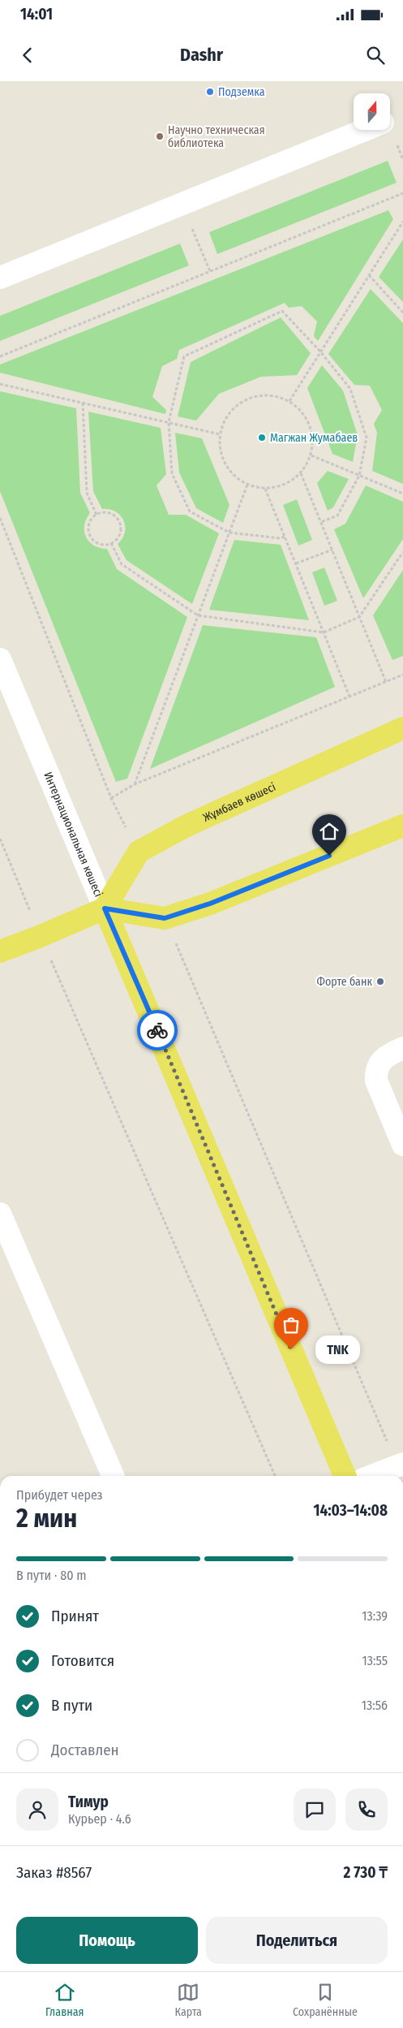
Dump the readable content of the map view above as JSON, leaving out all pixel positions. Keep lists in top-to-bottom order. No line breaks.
{"streets":{"main road":["Жұмбаев көшесі","Интернациональная көшесі"]},"places":["Подземка","Научно техническая библиотека","Магжан Жумабаев","Форте банк","TNK"],"north":"top","page":{"status":"14:01","header":"Dashr","bubble":"TNK","heading":["2 мин","Прибудет через","14:03–14:08"],"panel":["Тимур","Курьер · 4.6","Заказ #8567","2 730 ₸"],"bar":"В пути · 80 m","list":[["Принят","13:39"],["Готовится","13:55"],["В пути","13:56"],"Доставлен"],"buttons":["Помощь","Поделиться"],"tabs":["Главная","Карта","Сохранённые"]}}
